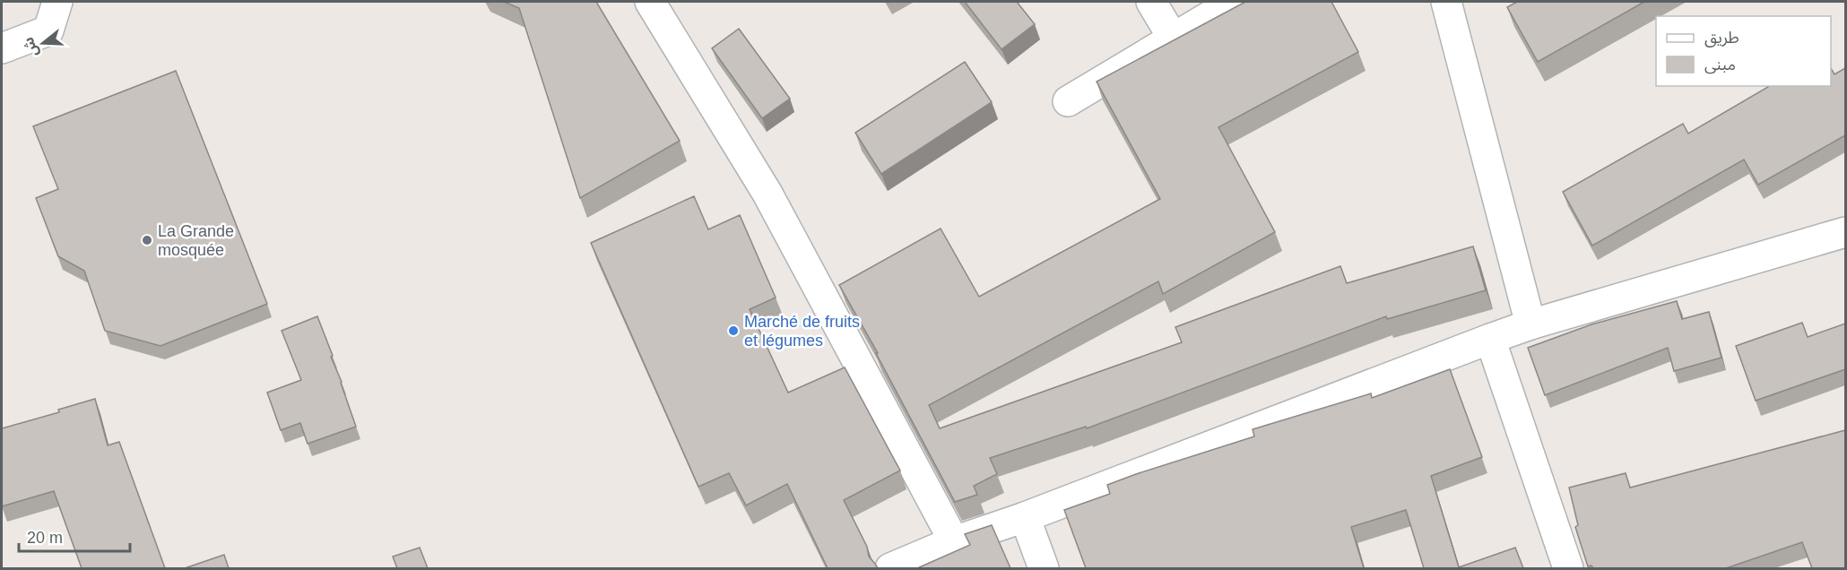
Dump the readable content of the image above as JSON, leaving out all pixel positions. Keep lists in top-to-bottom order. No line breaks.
{"places":["La Grande mosquée","Marché de fruits et légumes"],"legend":["طريق","مبنى"],"scale_bar":"20 m","north":"left"}
